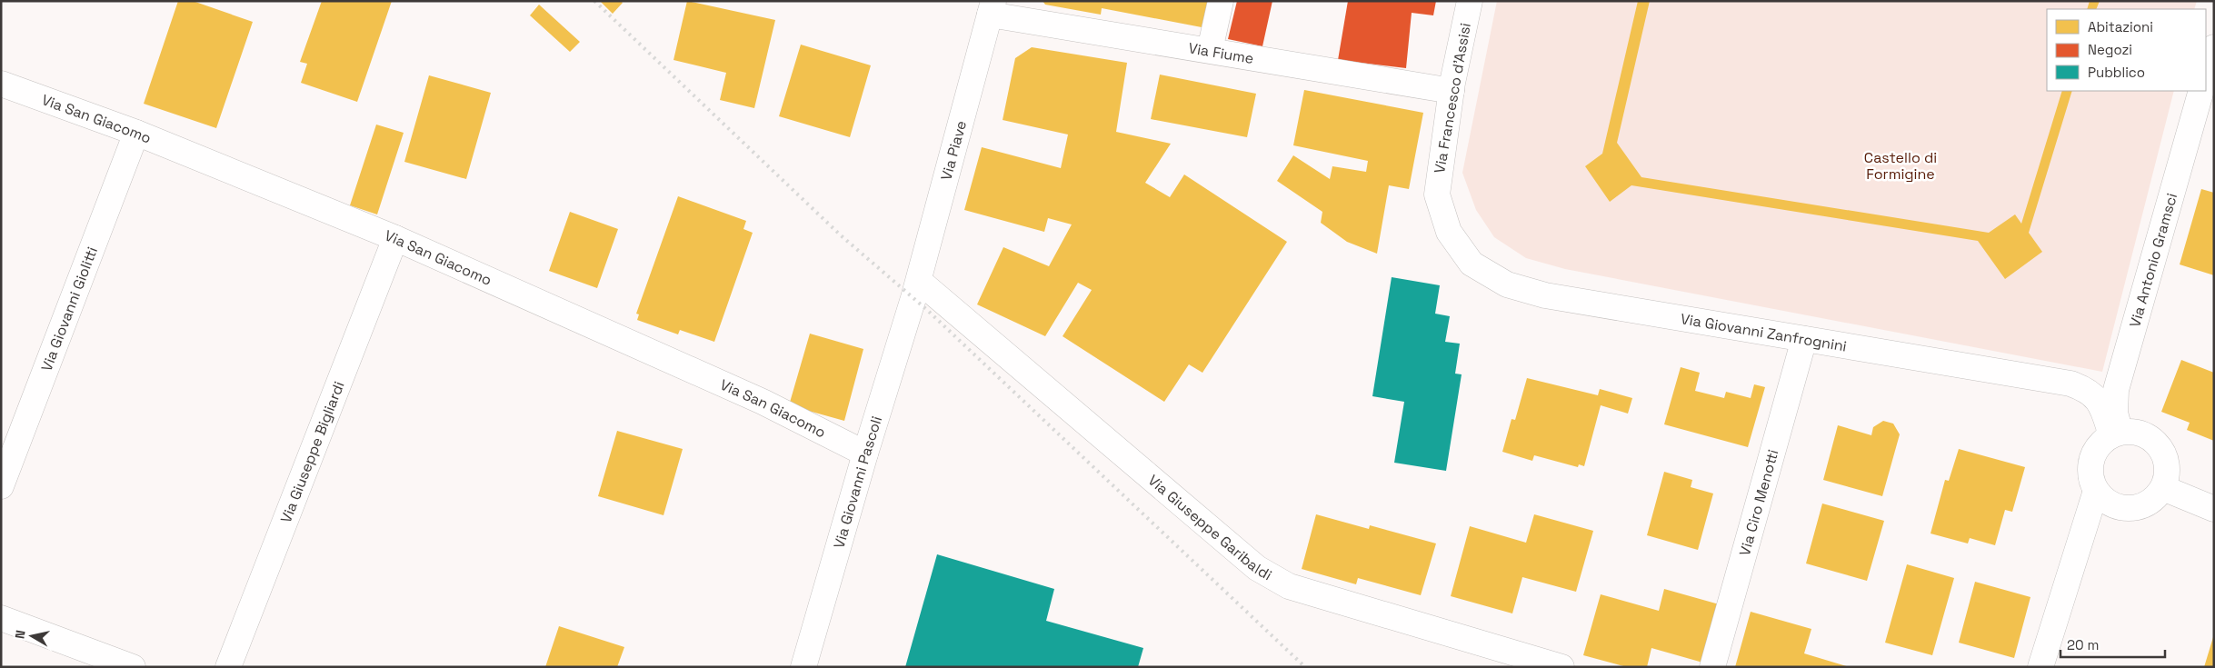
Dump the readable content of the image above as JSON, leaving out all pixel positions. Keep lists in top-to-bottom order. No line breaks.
{"streets":{"street":["Via Fiume","Via Francesco d'Assisi","Via San Giacomo","Via Piave","Via Antonio Gramsci","Via Giovanni Giolitti","Via Giovanni Zanfrognini","Via Giuseppe Bigliardi","Via Giovanni Pascoli","Via Ciro Menotti","Via Giuseppe Garibaldi"]},"crossings":[["Via Fiume","Via Francesco d'Assisi"],["Via Fiume","Via Piave"],["Via Francesco d'Assisi","Via Giovanni Zanfrognini"],["Via San Giacomo","Via Giovanni Giolitti"],["Via San Giacomo","Via Giuseppe Bigliardi"],["Via San Giacomo","Via Giovanni Pascoli"],["Via Piave","Via Giovanni Pascoli"],["Via Piave","Via Giuseppe Garibaldi"],["Via Antonio Gramsci","Via Giovanni Zanfrognini"],["Via Giovanni Zanfrognini","Via Ciro Menotti"],["Via Giovanni Pascoli","Via Giuseppe Garibaldi"]],"parks":["Castello di Formigine"],"legend":["Abitazioni","Negozi","Pubblico"],"scale_bar":"20 m","north":"left"}
